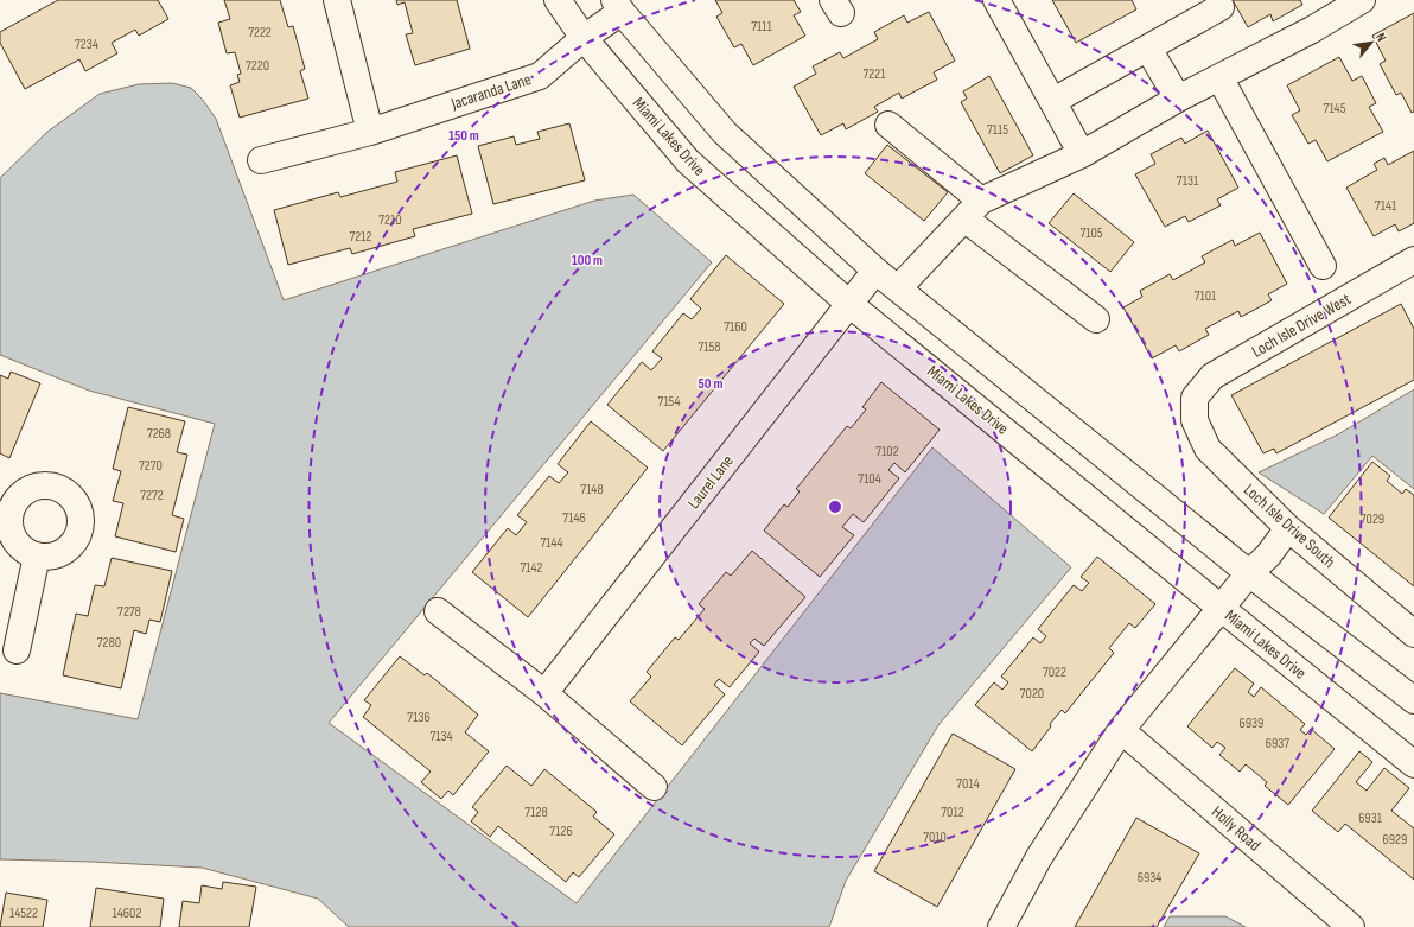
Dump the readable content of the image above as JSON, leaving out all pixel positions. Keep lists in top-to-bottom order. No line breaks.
{"streets":{"street":["Jacaranda Lane","Miami Lakes Drive","Loch Isle Drive West","Laurel Lane","Loch Isle Drive South","Holly Road"]},"crossings":[["Jacaranda Lane","Miami Lakes Drive"],["Miami Lakes Drive","Laurel Lane"],["Loch Isle Drive West","Loch Isle Drive South"]],"house_numbers":["7111","7222","7234","7220","7221","7145","7115","7131","7141","7210","7105","7212","7101","7160","7158","7154","7268","7102","7270","7104","7148","7272","7146","7029","7144","7142","7278","7280","7022","7020","7136","6939","7134","6937","7014","7128","7012","6931","7126","7010","6929","6934","14522","14602"],"north":"top right","rings":["150 m","100 m","50 m"]}
